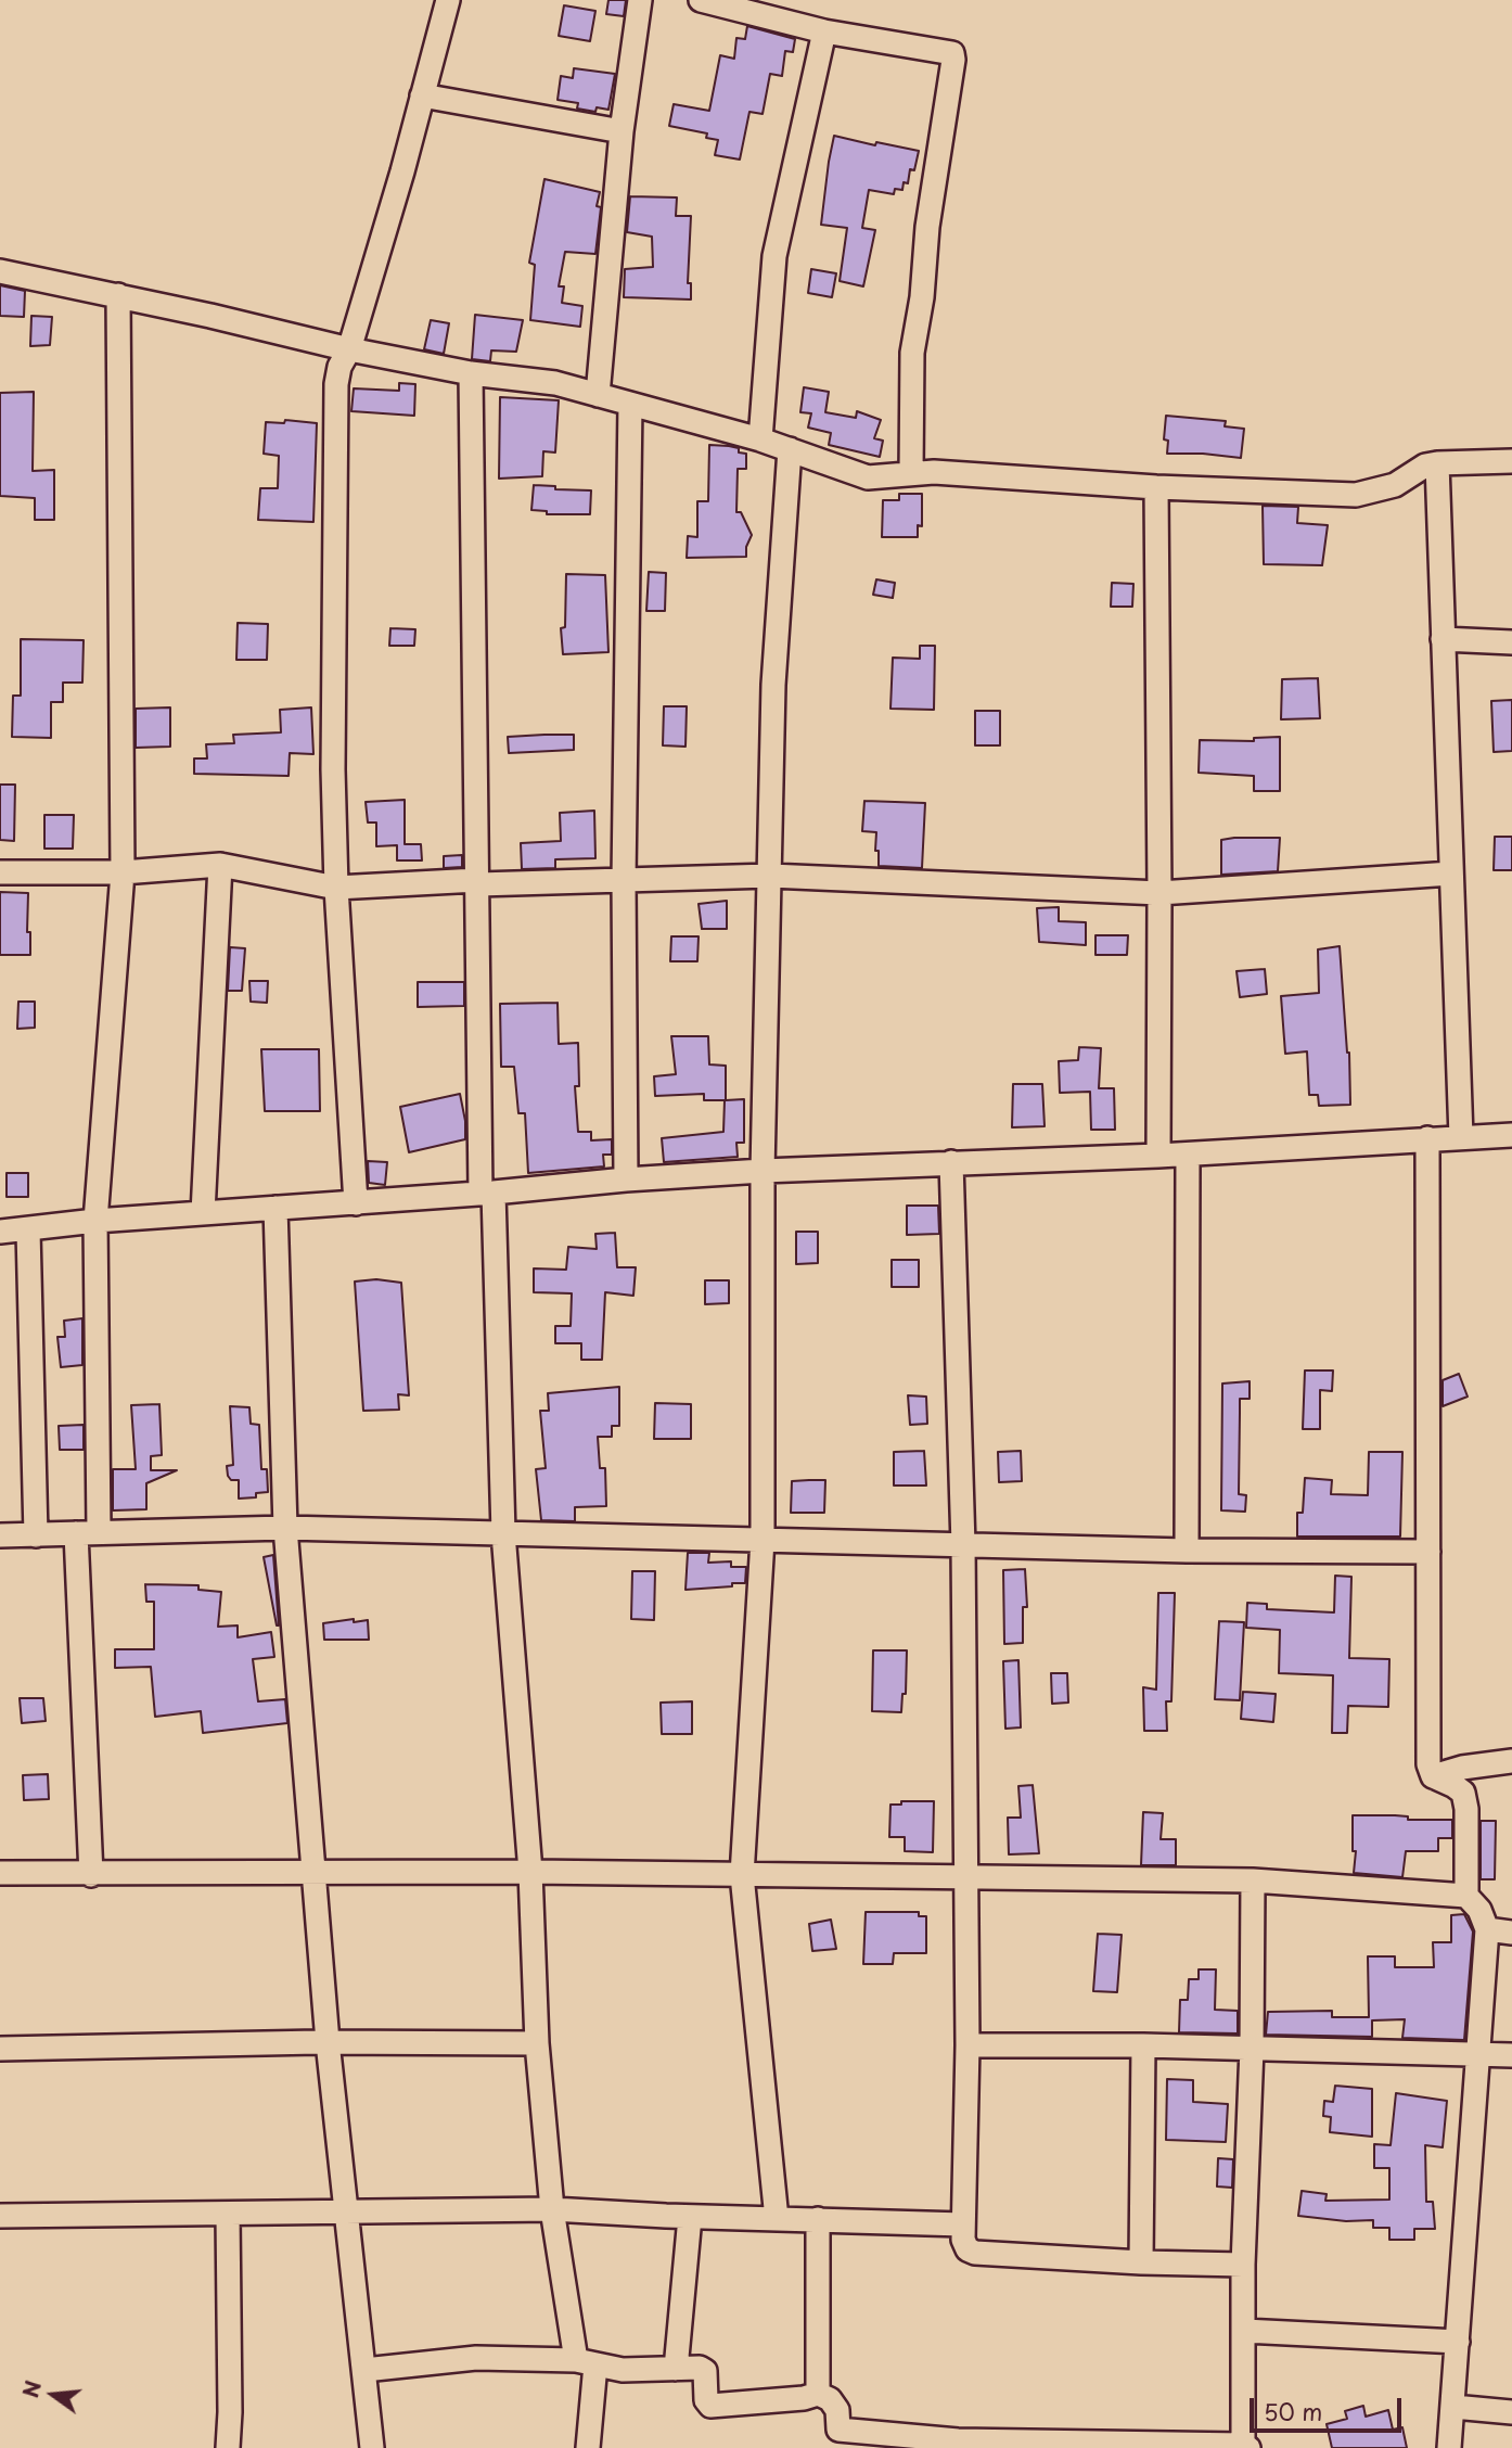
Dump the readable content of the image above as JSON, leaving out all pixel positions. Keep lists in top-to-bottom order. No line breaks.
{"scale_bar":"50 m","north":"left"}
